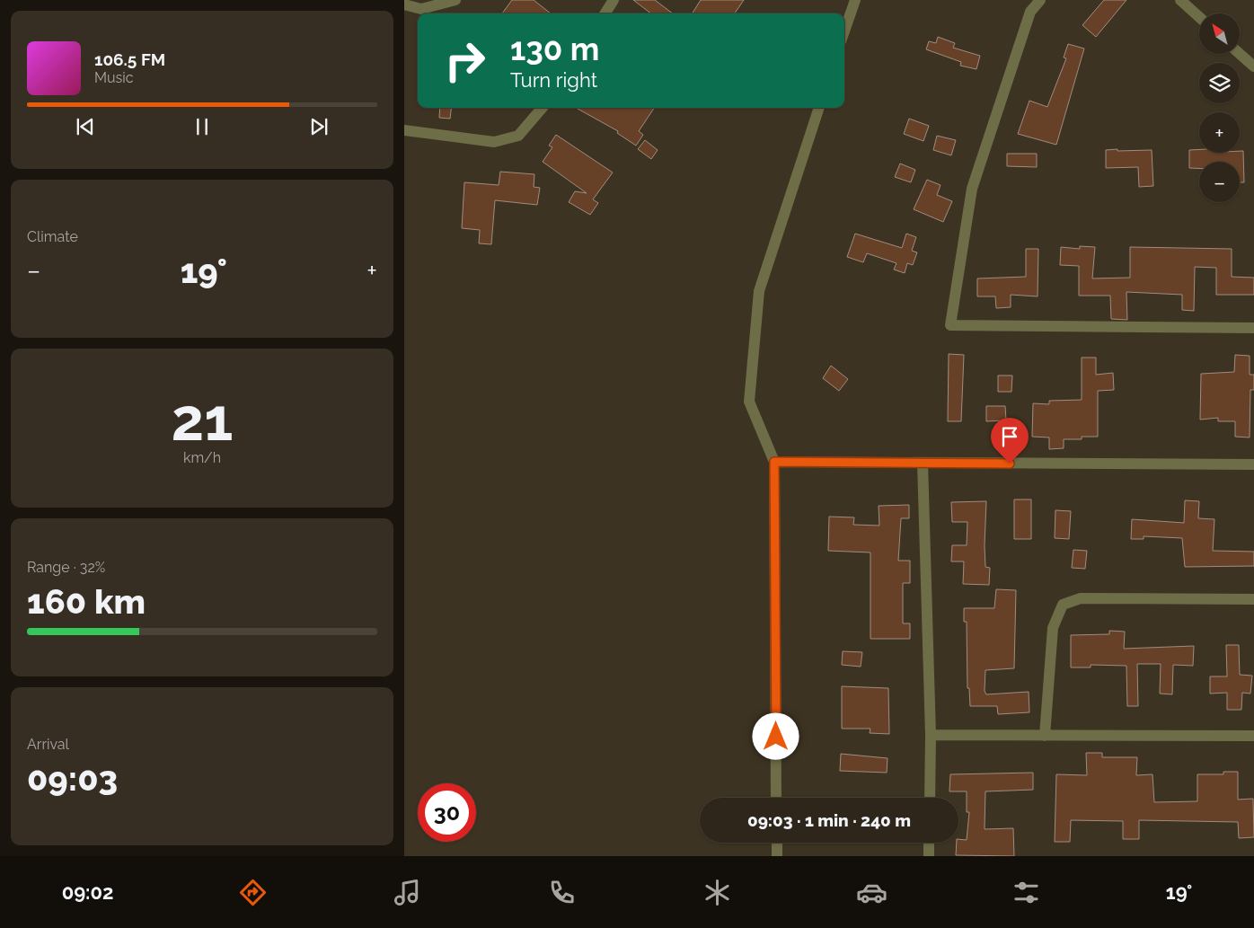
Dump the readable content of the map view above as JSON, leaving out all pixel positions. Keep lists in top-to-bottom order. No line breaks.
{"north":"top left","page":{"map_buttons":["+","−"],"turn":["130 m","Turn right"],"song":["106.5 FM","Music"],"tile":["Climate",["21","km/h"],["Range · 32%","160 km"],["Arrival","09:03"]],"heat":["−","19°","+"],"limit":"30","trip":"09:03 · 1 min · 240 m","tabs":["09:02","19°"]}}
